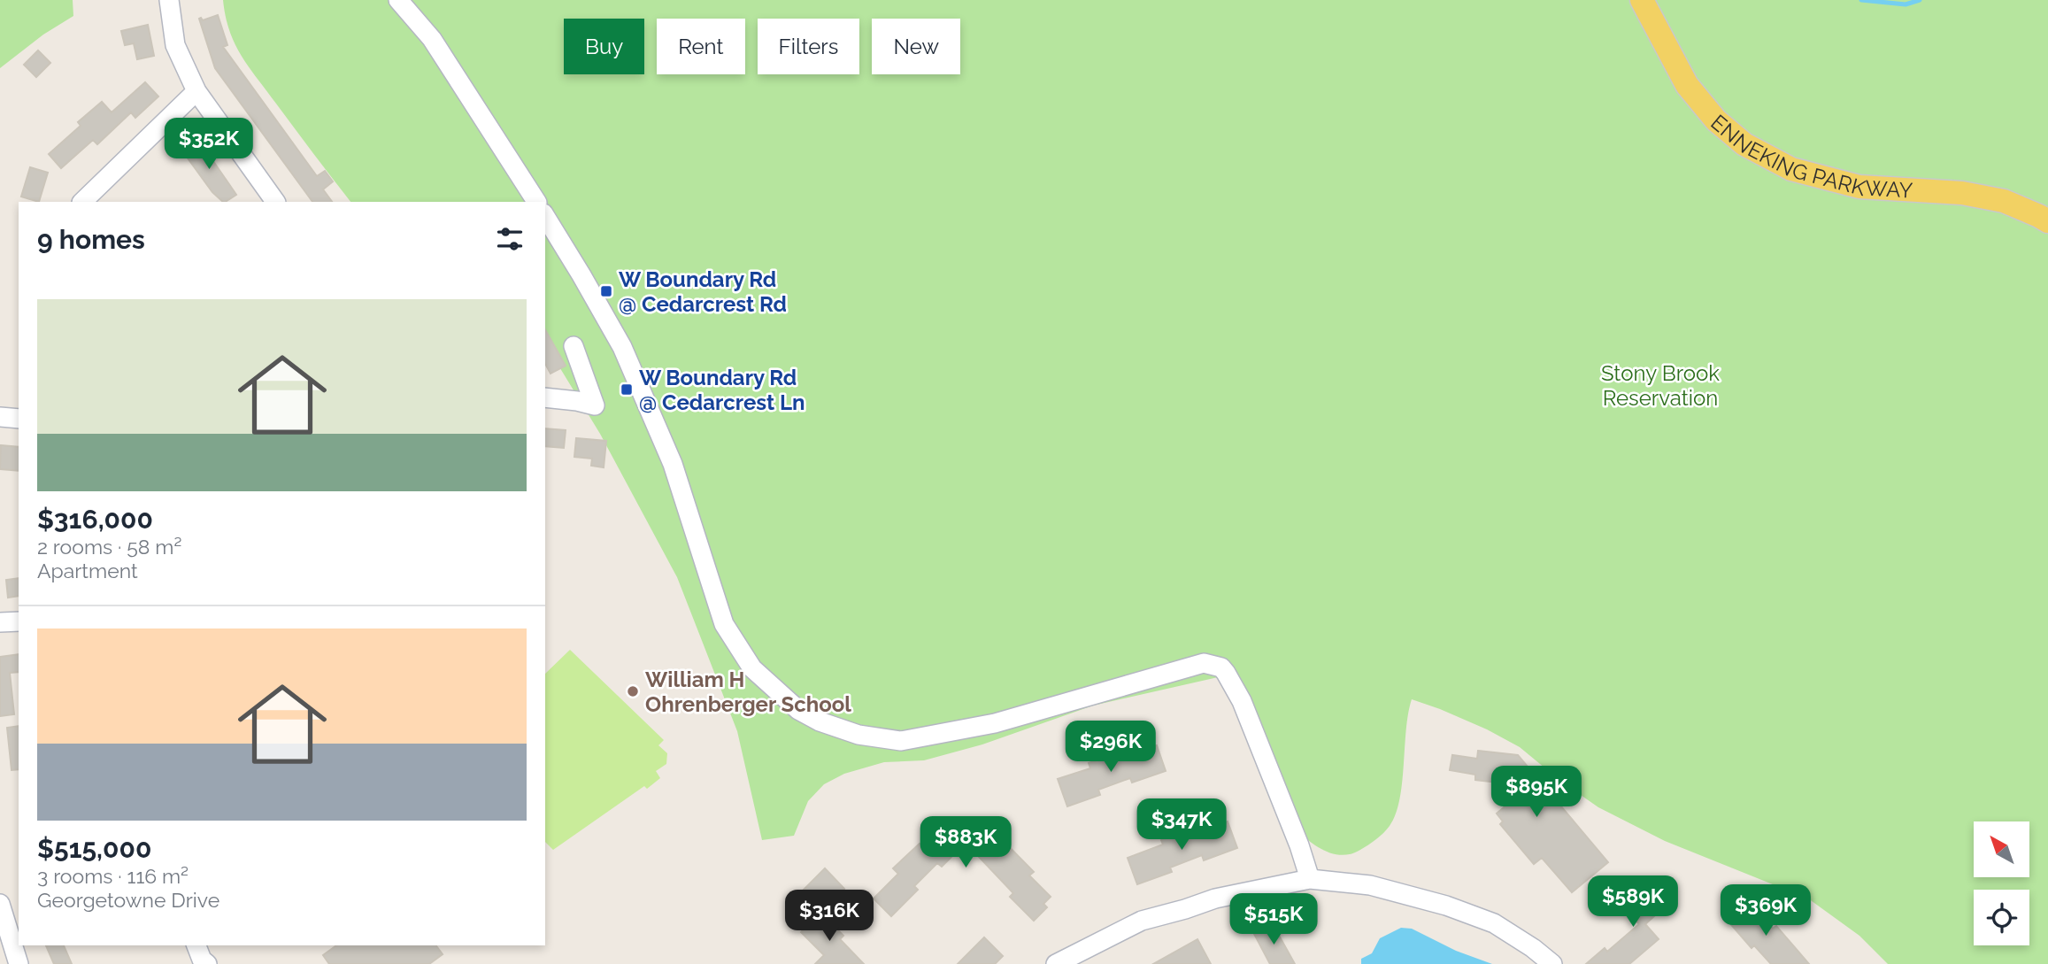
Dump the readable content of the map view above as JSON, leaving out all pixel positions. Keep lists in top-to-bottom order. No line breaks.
{"streets":{"main road":["ENNEKING PARKWAY"]},"parks":["Stony Brook Reservation"],"places":{"transit":["W Boundary Rd @ Cedarcrest Rd","W Boundary Rd @ Cedarcrest Ln"],"other":["William H Ohrenberger School"]},"north":"top left","page":{"chip":["Buy","Rent","Filters","New"],"price":["$352K","$296K","$895K","$347K","$883K","$589K","$369K","$316K","$515K"],"heading":"9 homes","list":[{"name":"$316,000","note":"2 rooms · 58 m² · Apartment"},{"name":"$515,000","note":"3 rooms · 116 m² · Georgetowne Drive"}]}}
